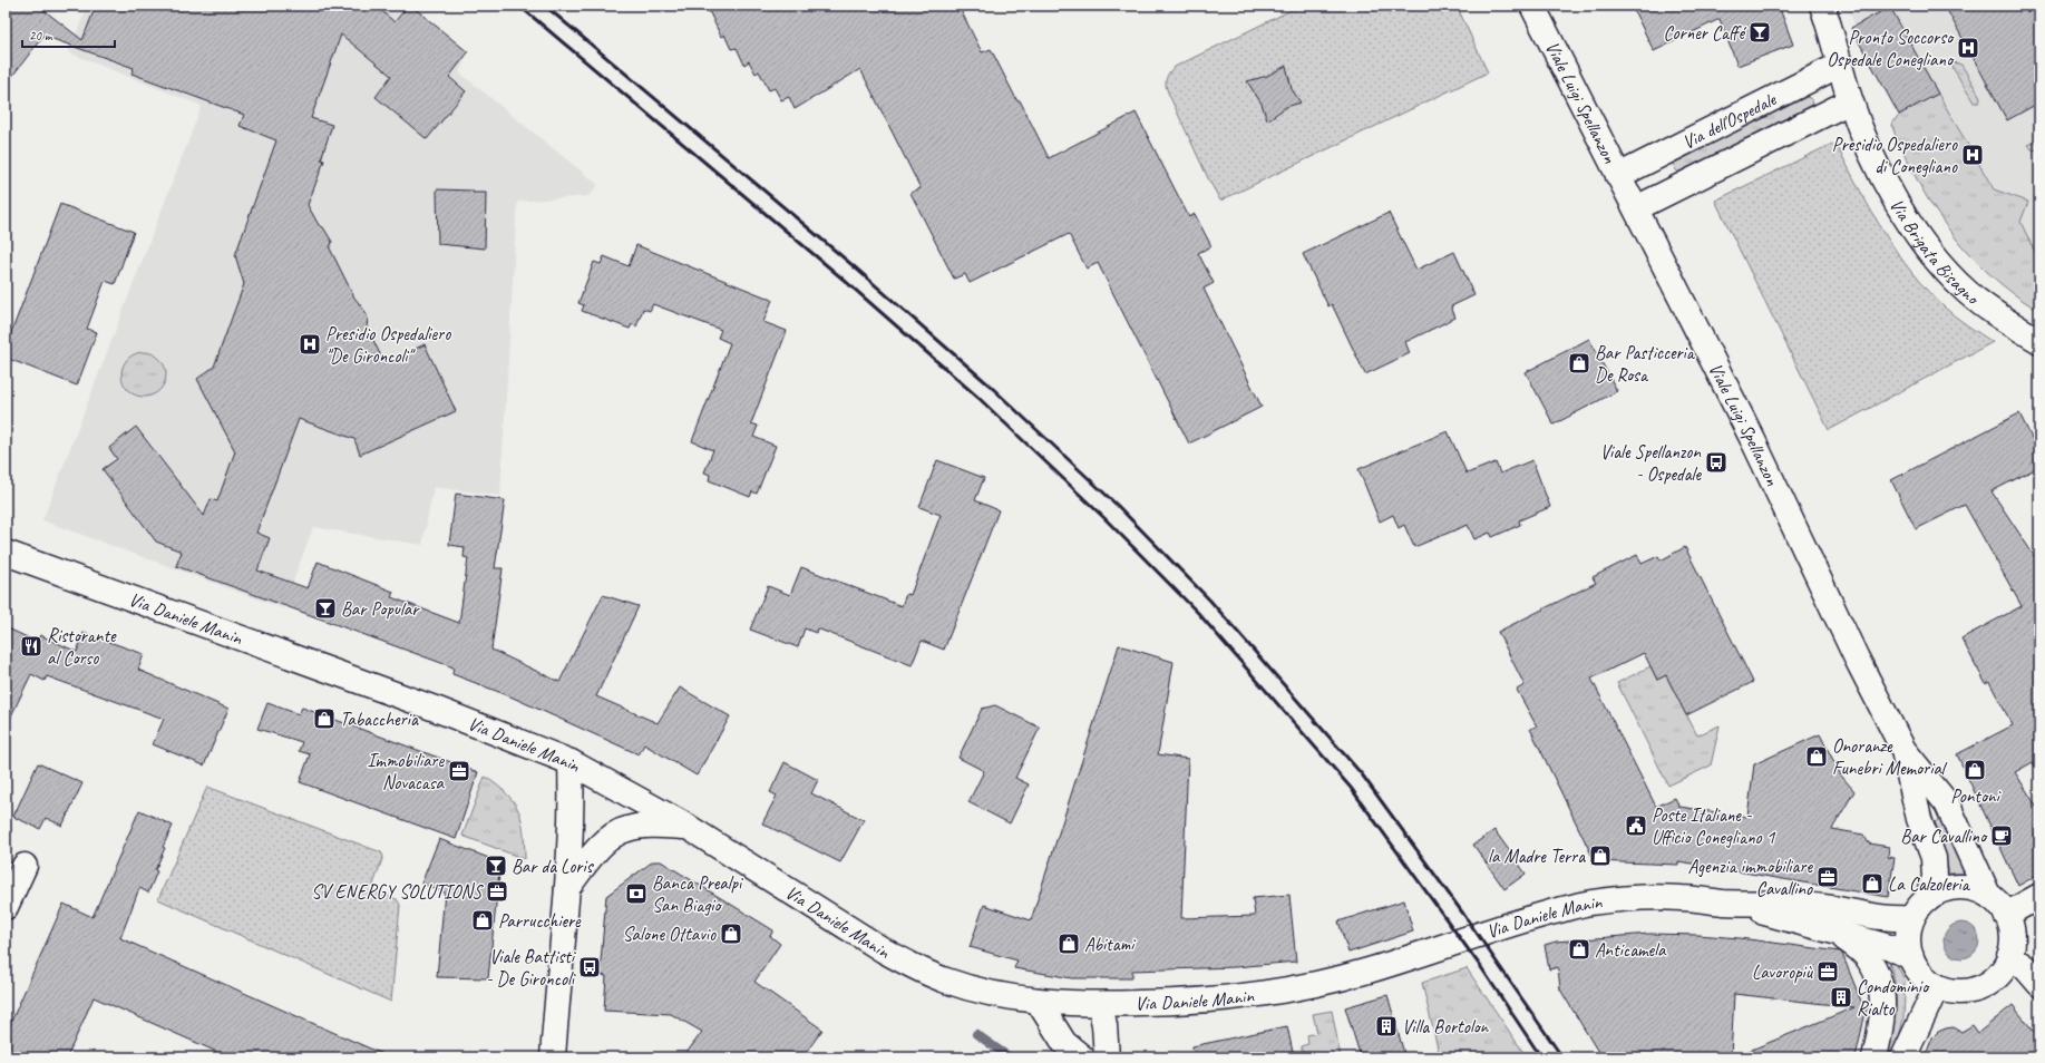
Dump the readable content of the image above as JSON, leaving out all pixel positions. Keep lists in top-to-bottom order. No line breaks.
{"streets":{"street":["Viale Luigi Spellanzon","Via dell'Ospedale","Via Brigata Bisagno","Via Daniele Manin"]},"crossings":[["Viale Luigi Spellanzon","Via dell'Ospedale"],["Viale Luigi Spellanzon","Via Daniele Manin"],["Via dell'Ospedale","Via Brigata Bisagno"]],"places":{"bar":["Corner Caffé","Bar Popular","Bar da Loris"],"hospital":["Pronto Soccorso Ospedale Conegliano","Presidio Ospedaliero di Conegliano","Presidio Ospedaliero \"De Gironcoli\""],"shop":["Bar Pasticceria De Rosa","Tabaccheria","Onoranze Funebri Memorial","Pontoni","la Madre Terra","La Calzoleria","Parrucchiere","Salone Ottavio","Abitami","Anticamela"],"bus stop":["Viale Spellanzon - Ospedale","Viale Battisti - De Gironcoli"],"restaurant":["Ristorante al Corso"],"office":["Immobiliare Novacasa","Agenzia immobiliare Cavallino","SV ENERGY SOLUTIONS","Lavoropiù"],"public building":["Poste Italiane - Ufficio Conegliano 1"],"cafe":["Bar Cavallino"],"bank":["Banca Prealpi San Biagio"],"building":["Condominio Rialto","Villa Bortolon"]},"scale_bar":"20 m"}
